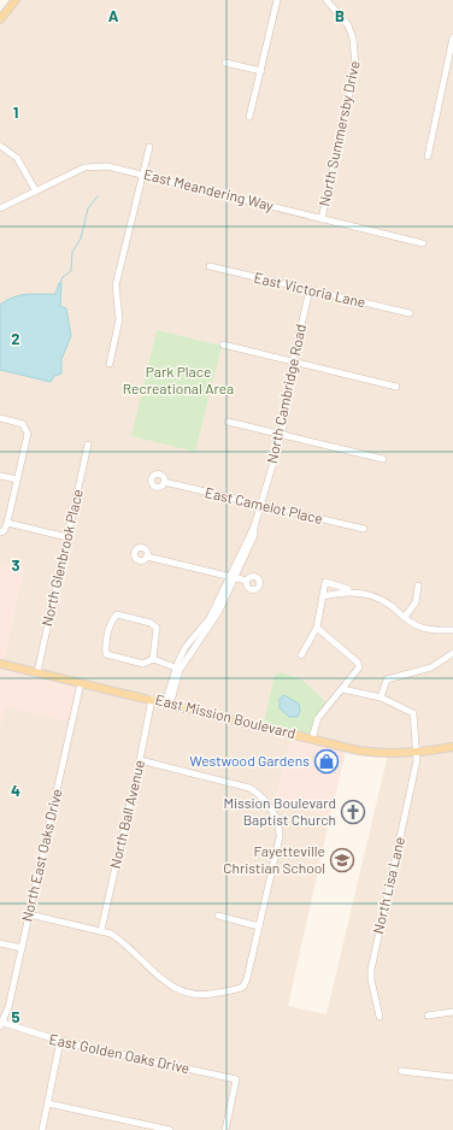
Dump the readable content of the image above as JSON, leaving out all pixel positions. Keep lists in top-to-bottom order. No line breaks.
{"streets":{"main road":["East Mission Boulevard"],"street":["North Summersby Drive","East Meandering Way","East Victoria Lane","North Cambridge Road","East Camelot Place","North Glenbrook Place","North Ball Avenue","North East Oaks Drive","North Lisa Lane","East Golden Oaks Drive"]},"crossings":[["North Summersby Drive","East Meandering Way"],["East Victoria Lane","North Cambridge Road"],["North Cambridge Road","East Camelot Place"],["North Cambridge Road","East Mission Boulevard"],["North Glenbrook Place","East Mission Boulevard"],["East Mission Boulevard","North Ball Avenue"],["East Mission Boulevard","North East Oaks Drive"],["East Mission Boulevard","North Lisa Lane"],["North East Oaks Drive","East Golden Oaks Drive"]],"parks":["Park Place Recreational Area"],"places":{"shop":["Westwood Gardens"],"church":["Mission Boulevard Baptist Church"],"school or university":["Fayetteville Christian School"]},"grid":{"columns":["A","B"],"rows":["1","2","3","4","5"]}}
